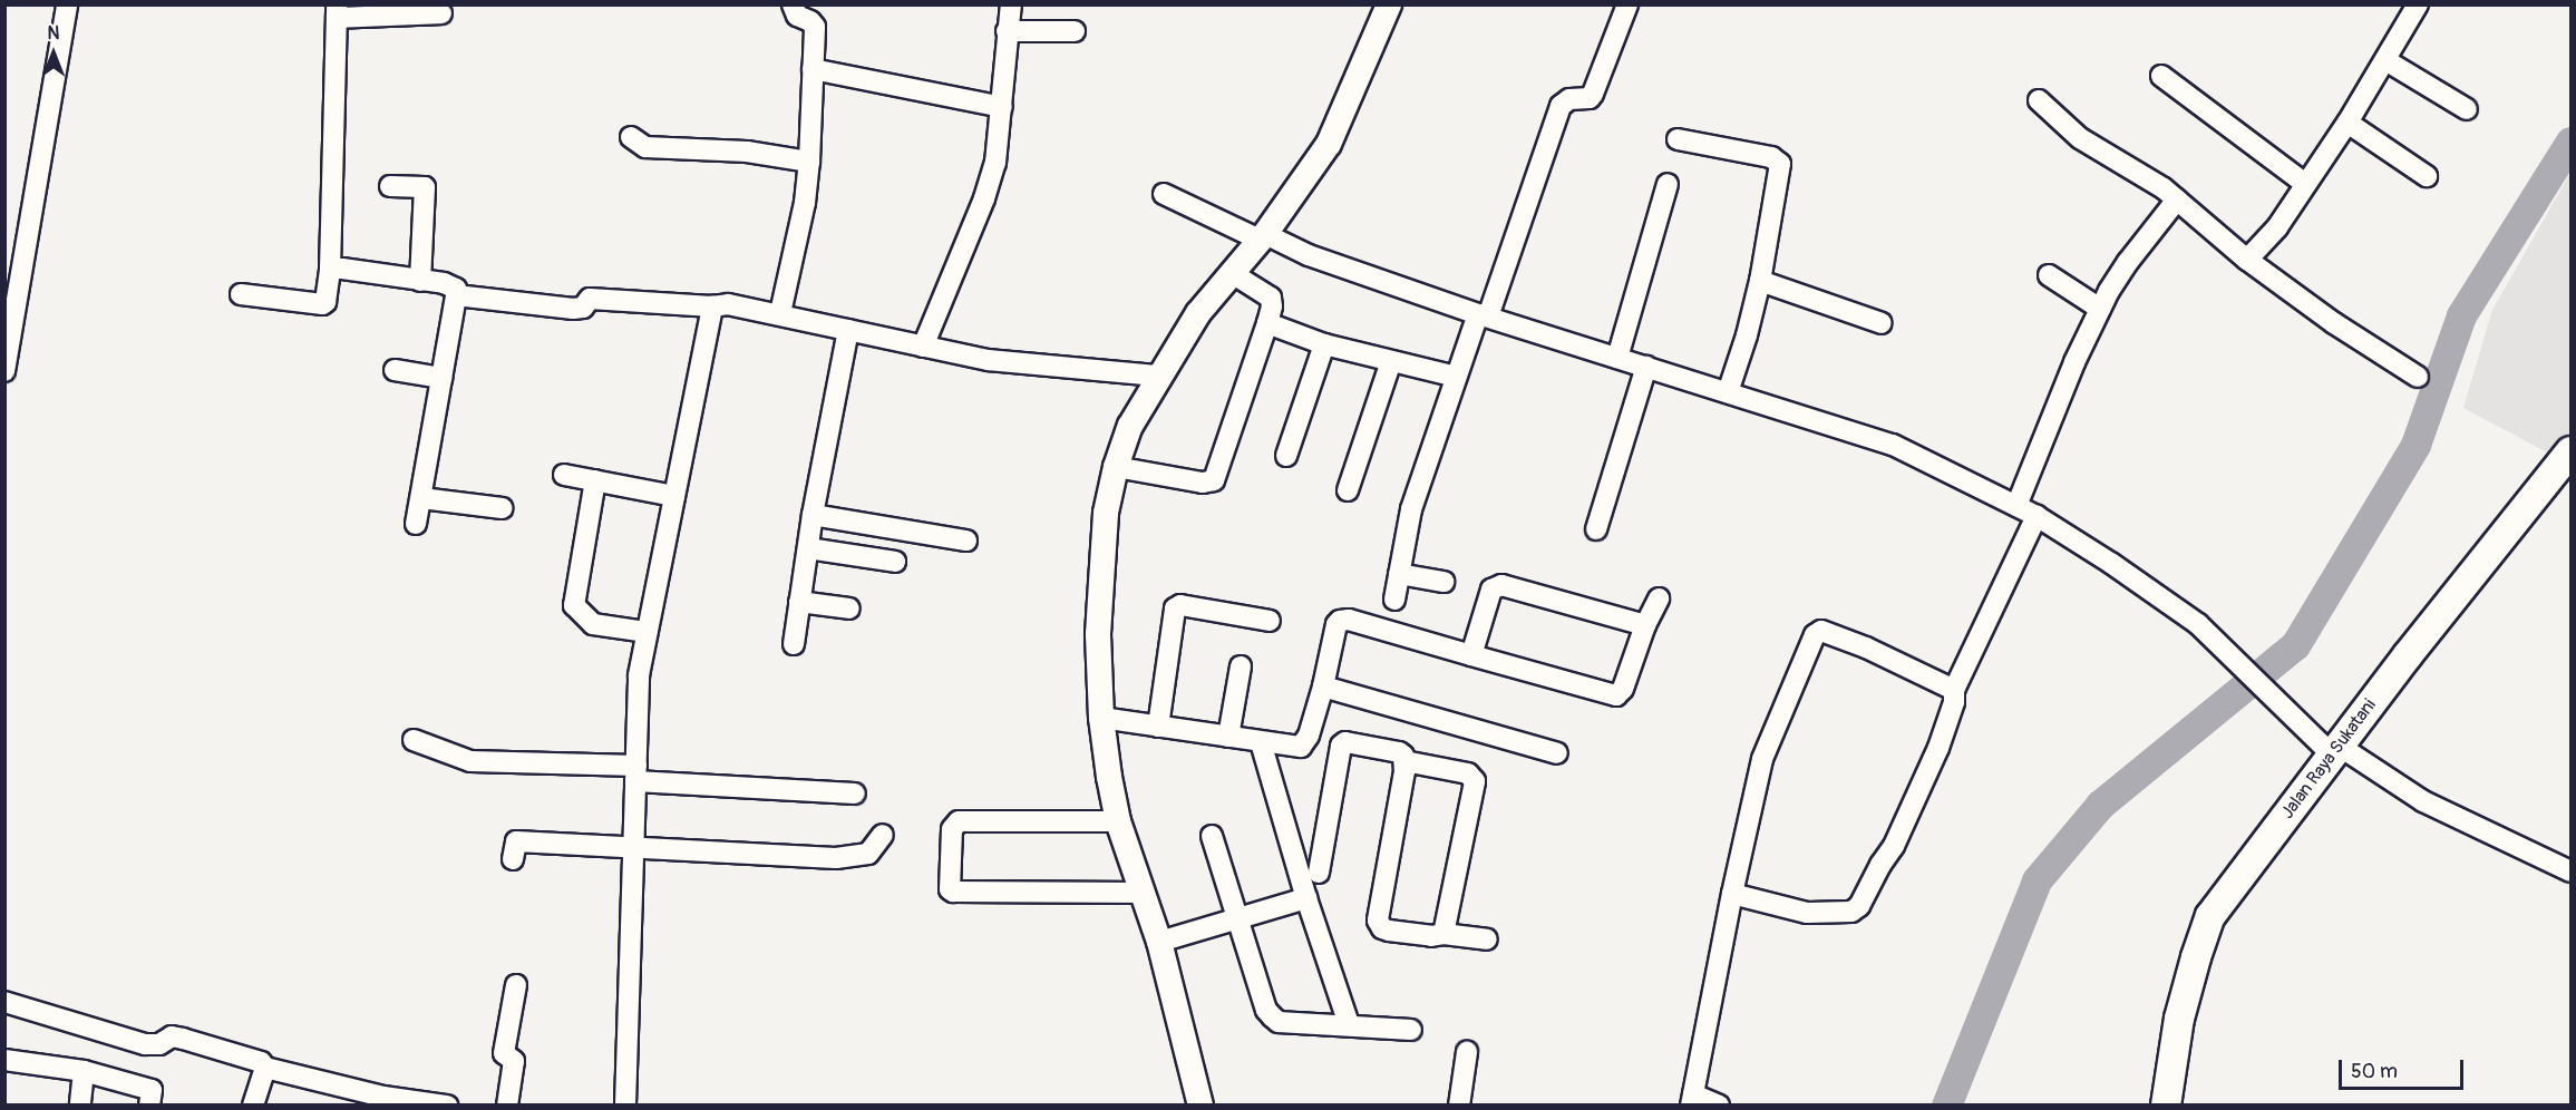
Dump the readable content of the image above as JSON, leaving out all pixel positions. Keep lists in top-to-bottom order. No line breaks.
{"streets":{"main road":["Jalan Raya Sukatani"]},"scale_bar":"50 m","north":"top"}
